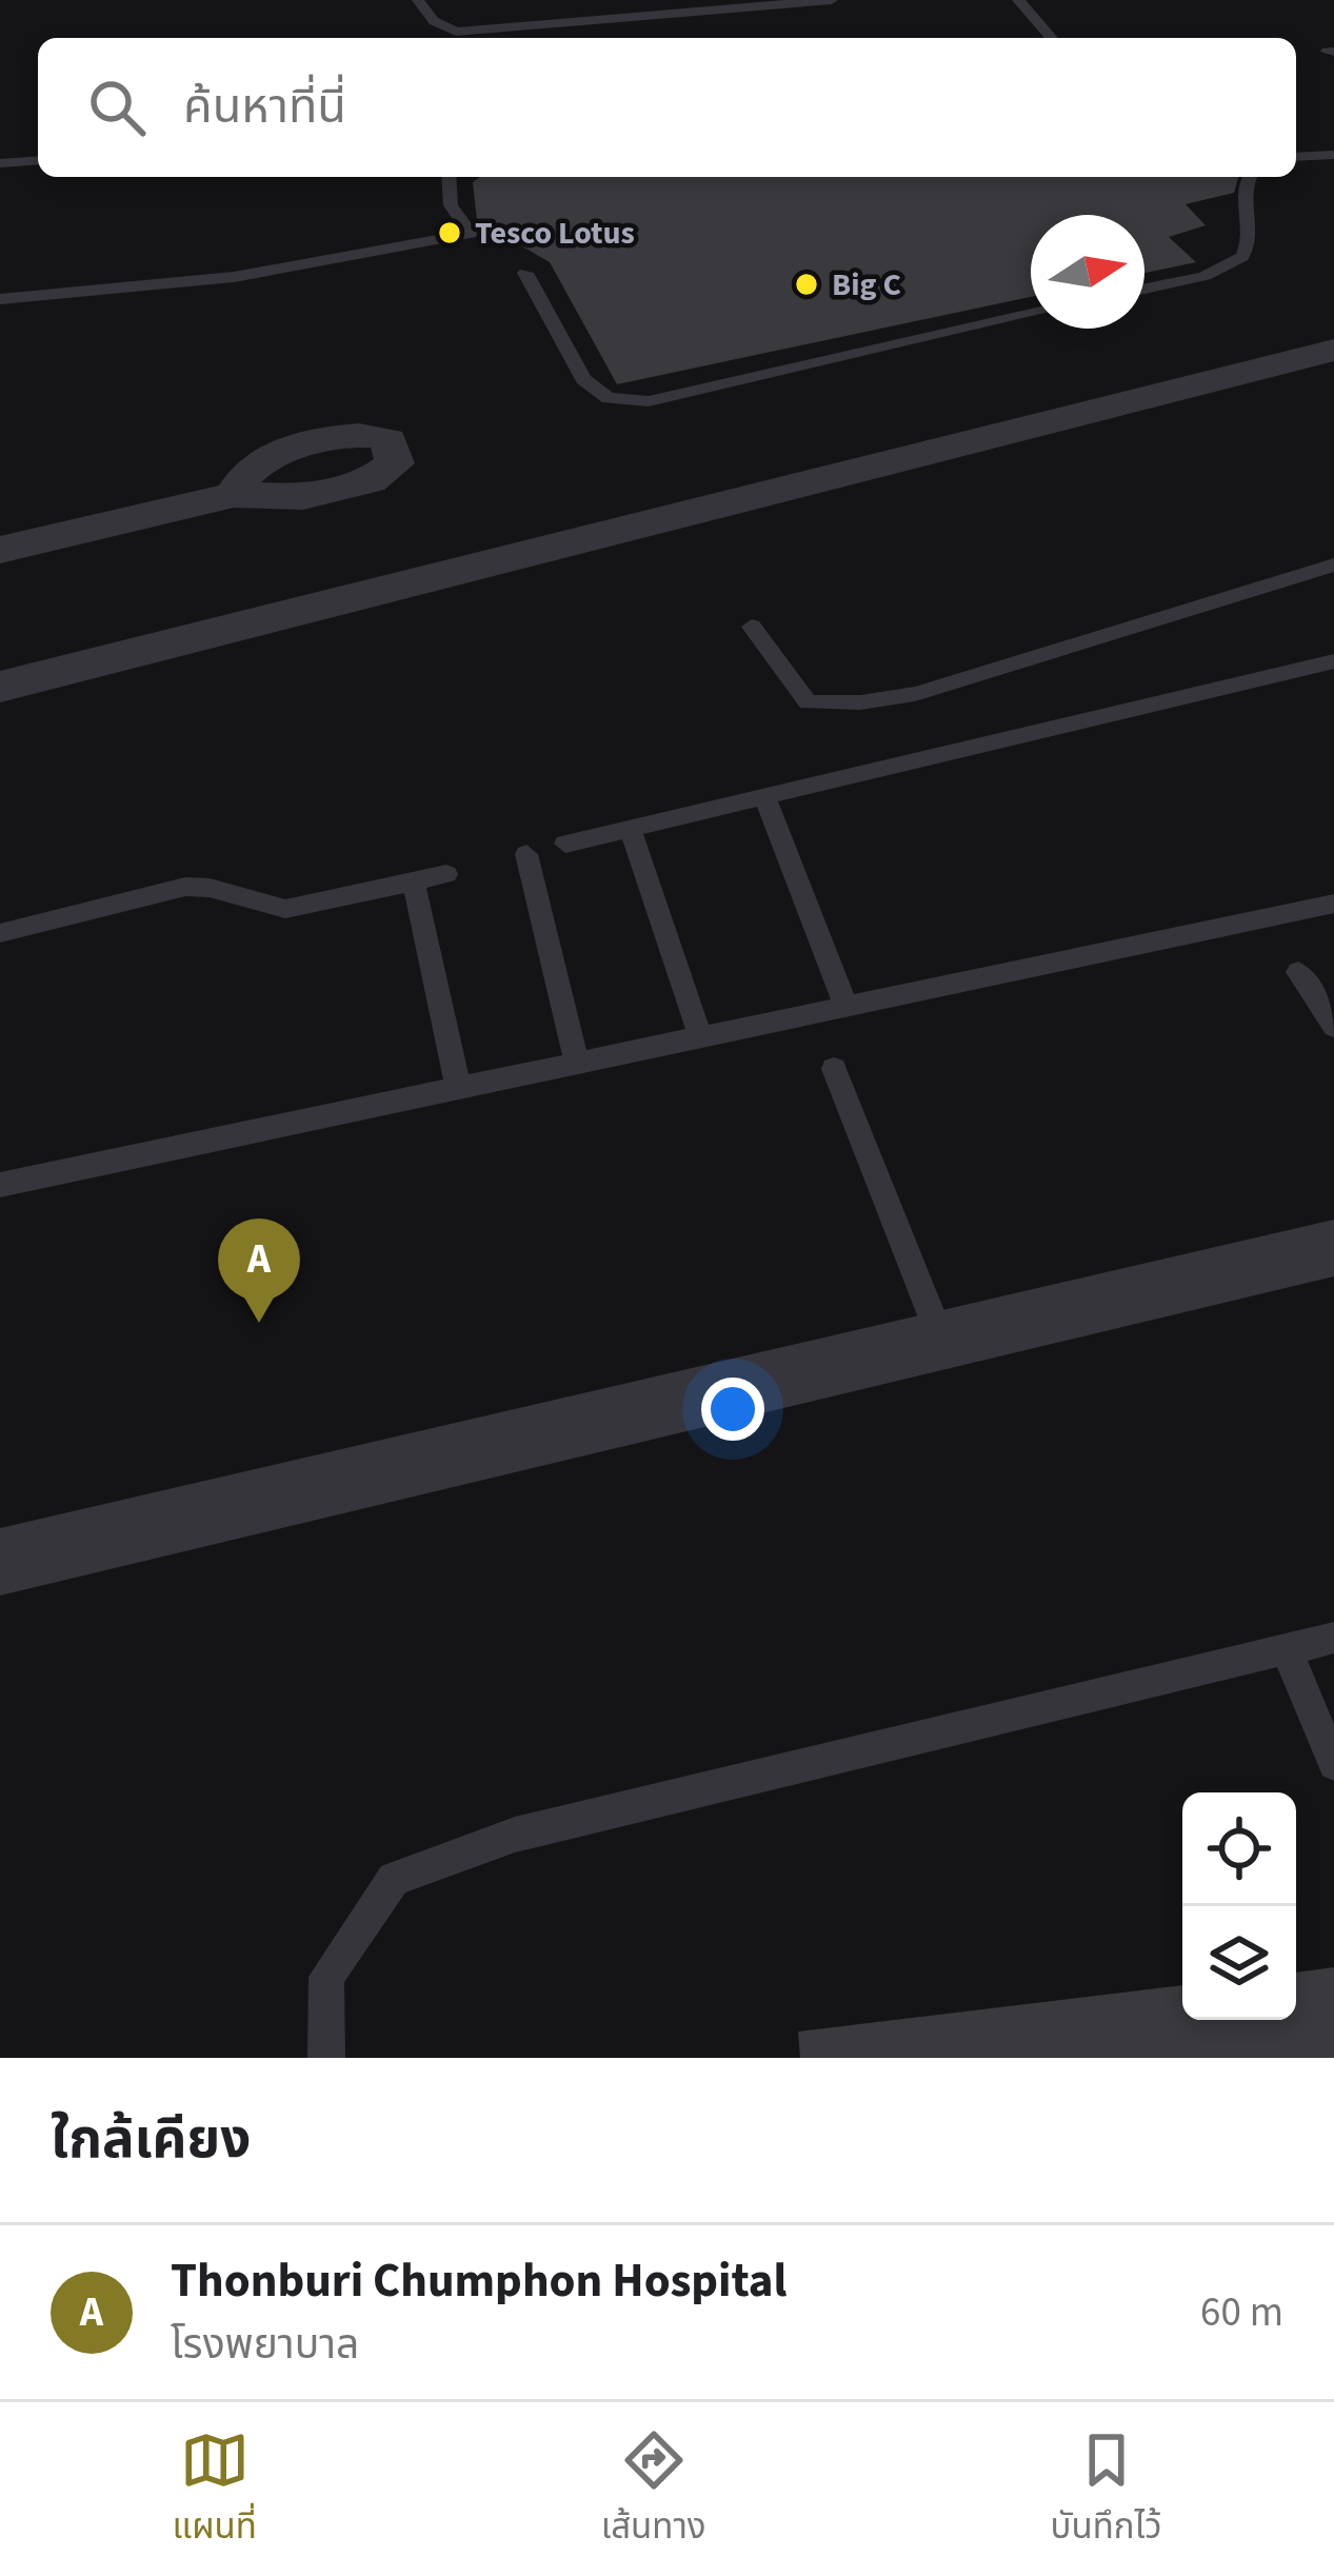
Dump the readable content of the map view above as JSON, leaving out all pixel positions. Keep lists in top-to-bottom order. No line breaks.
{"places":["Tesco Lotus","Big C"],"north":"right","page":{"search":"ค้นหาที่นี่","pins":"A","heading":"ใกล้เคียง","list":[{"mark":"A","name":"Thonburi Chumphon Hospital","note":"โรงพยาบาล","value":"60 m"}],"nav":["แผนที่","เส้นทาง","บันทึกไว้"]}}
